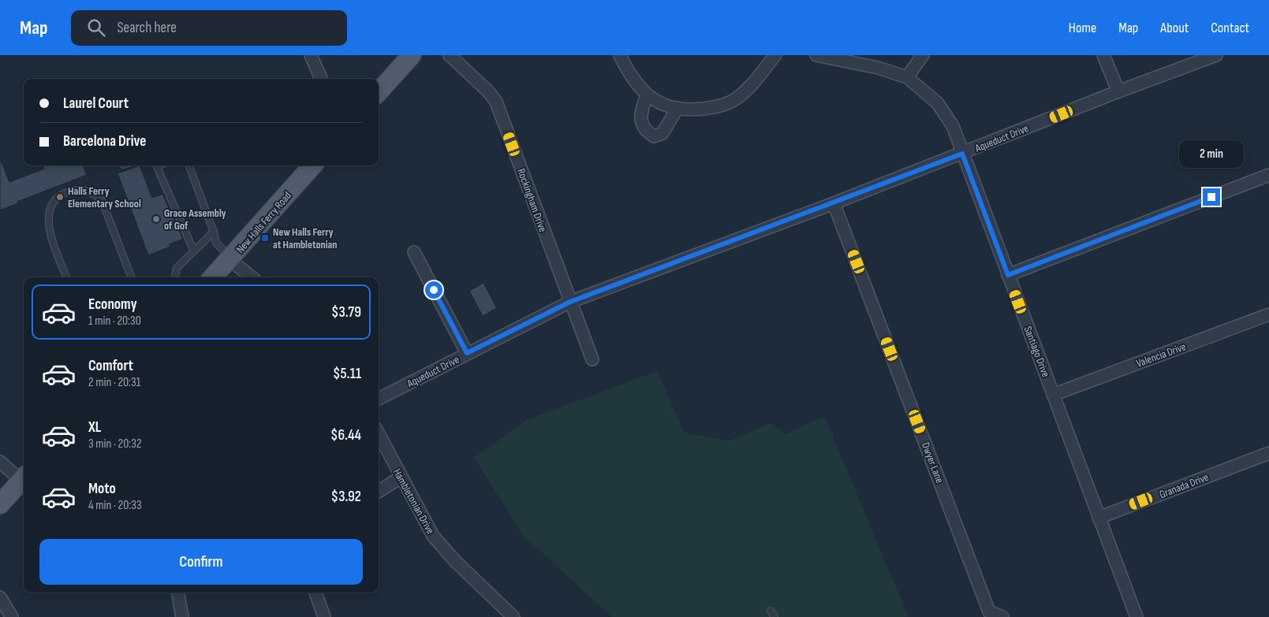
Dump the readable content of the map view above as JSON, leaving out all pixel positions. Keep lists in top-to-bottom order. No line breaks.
{"streets":{"main road":["New Halls Ferry Road"],"street":["Aqueduct Drive","Rockingham Drive","Santiago Drive","Valencia Drive","Dwyer Lane","Granada Drive","Hambletonian Drive"]},"crossings":[["Aqueduct Drive","Rockingham Drive"],["Aqueduct Drive","Santiago Drive"],["Aqueduct Drive","Dwyer Lane"],["Santiago Drive","Valencia Drive"],["Santiago Drive","Granada Drive"]],"places":{"other":["Halls Ferry Elementary School","Grace Assembly of Gof"],"transit":["New Halls Ferry at Hambletonian"]},"page":{"header":"Map","search":"Search here","nav":["Home","Map","About","Contact"],"banner":["Laurel Court","Barcelona Drive"],"bubble":"2 min","list":[{"name":"Economy","note":"1 min · 20:30","value":"$3.79"},{"name":"Comfort","note":"2 min · 20:31","value":"$5.11"},{"name":"XL","note":"3 min · 20:32","value":"$6.44"},{"name":"Moto","note":"4 min · 20:33","value":"$3.92"}],"buttons":"Confirm"}}
